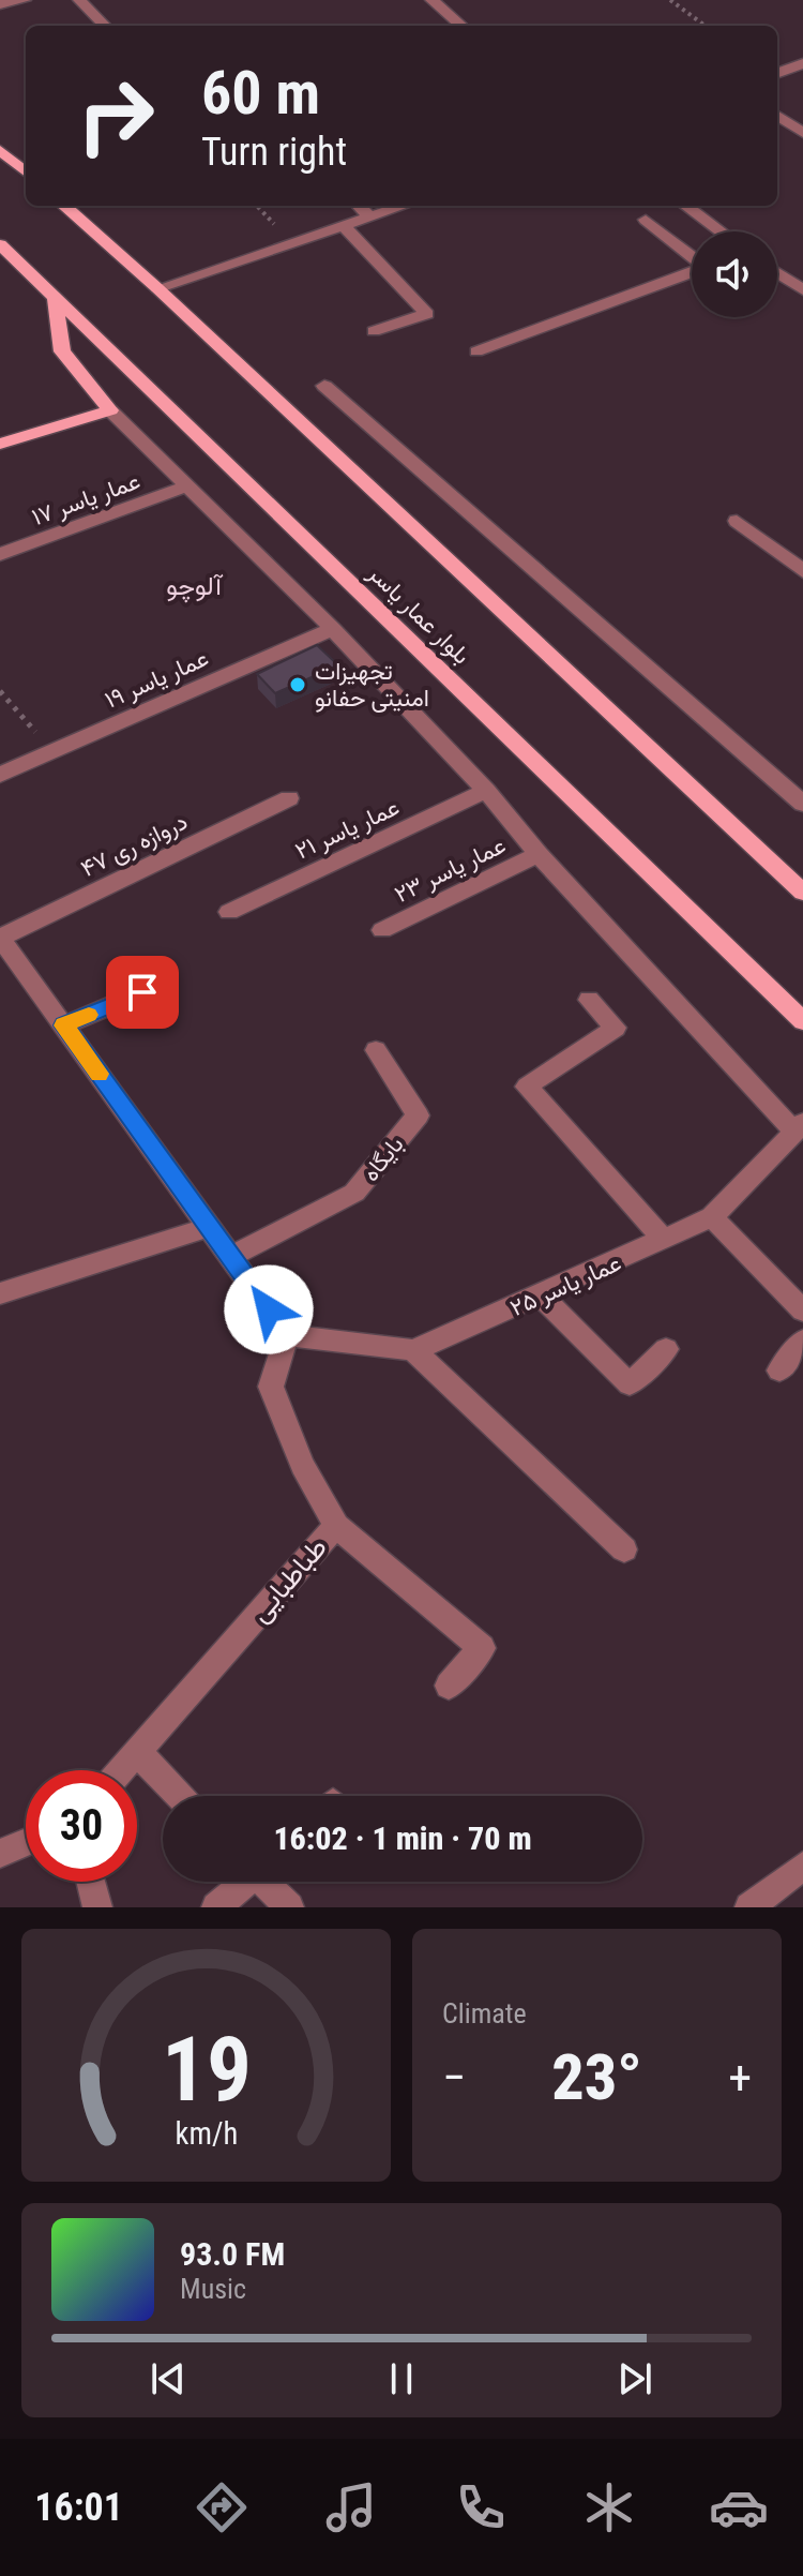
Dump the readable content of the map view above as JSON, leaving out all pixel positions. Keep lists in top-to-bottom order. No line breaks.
{"streets":{"main road":["بلوار عمار یاسر"],"street":["عمار یاسر ۱۷","عمار یاسر ۱۹","عمار یاسر ۲۱","دروازه ری ۴۷","عمار یاسر ۲۳","بایگاه","عمار یاسر ۲۵","طباطبایی"]},"crossings":[["عمار یاسر ۲۵","طباطبایی"]],"districts":["آلوچو"],"places":["تجهیزات امنیتی حفانو"],"page":{"turn":["60 m","Turn right"],"limit":"30","trip":"16:02 · 1 min · 70 m","tile":"Climate","heat":["−","23°","+"],"song":["93.0 FM","Music"],"tabs":"16:01","gauge":["19","km/h"]}}
